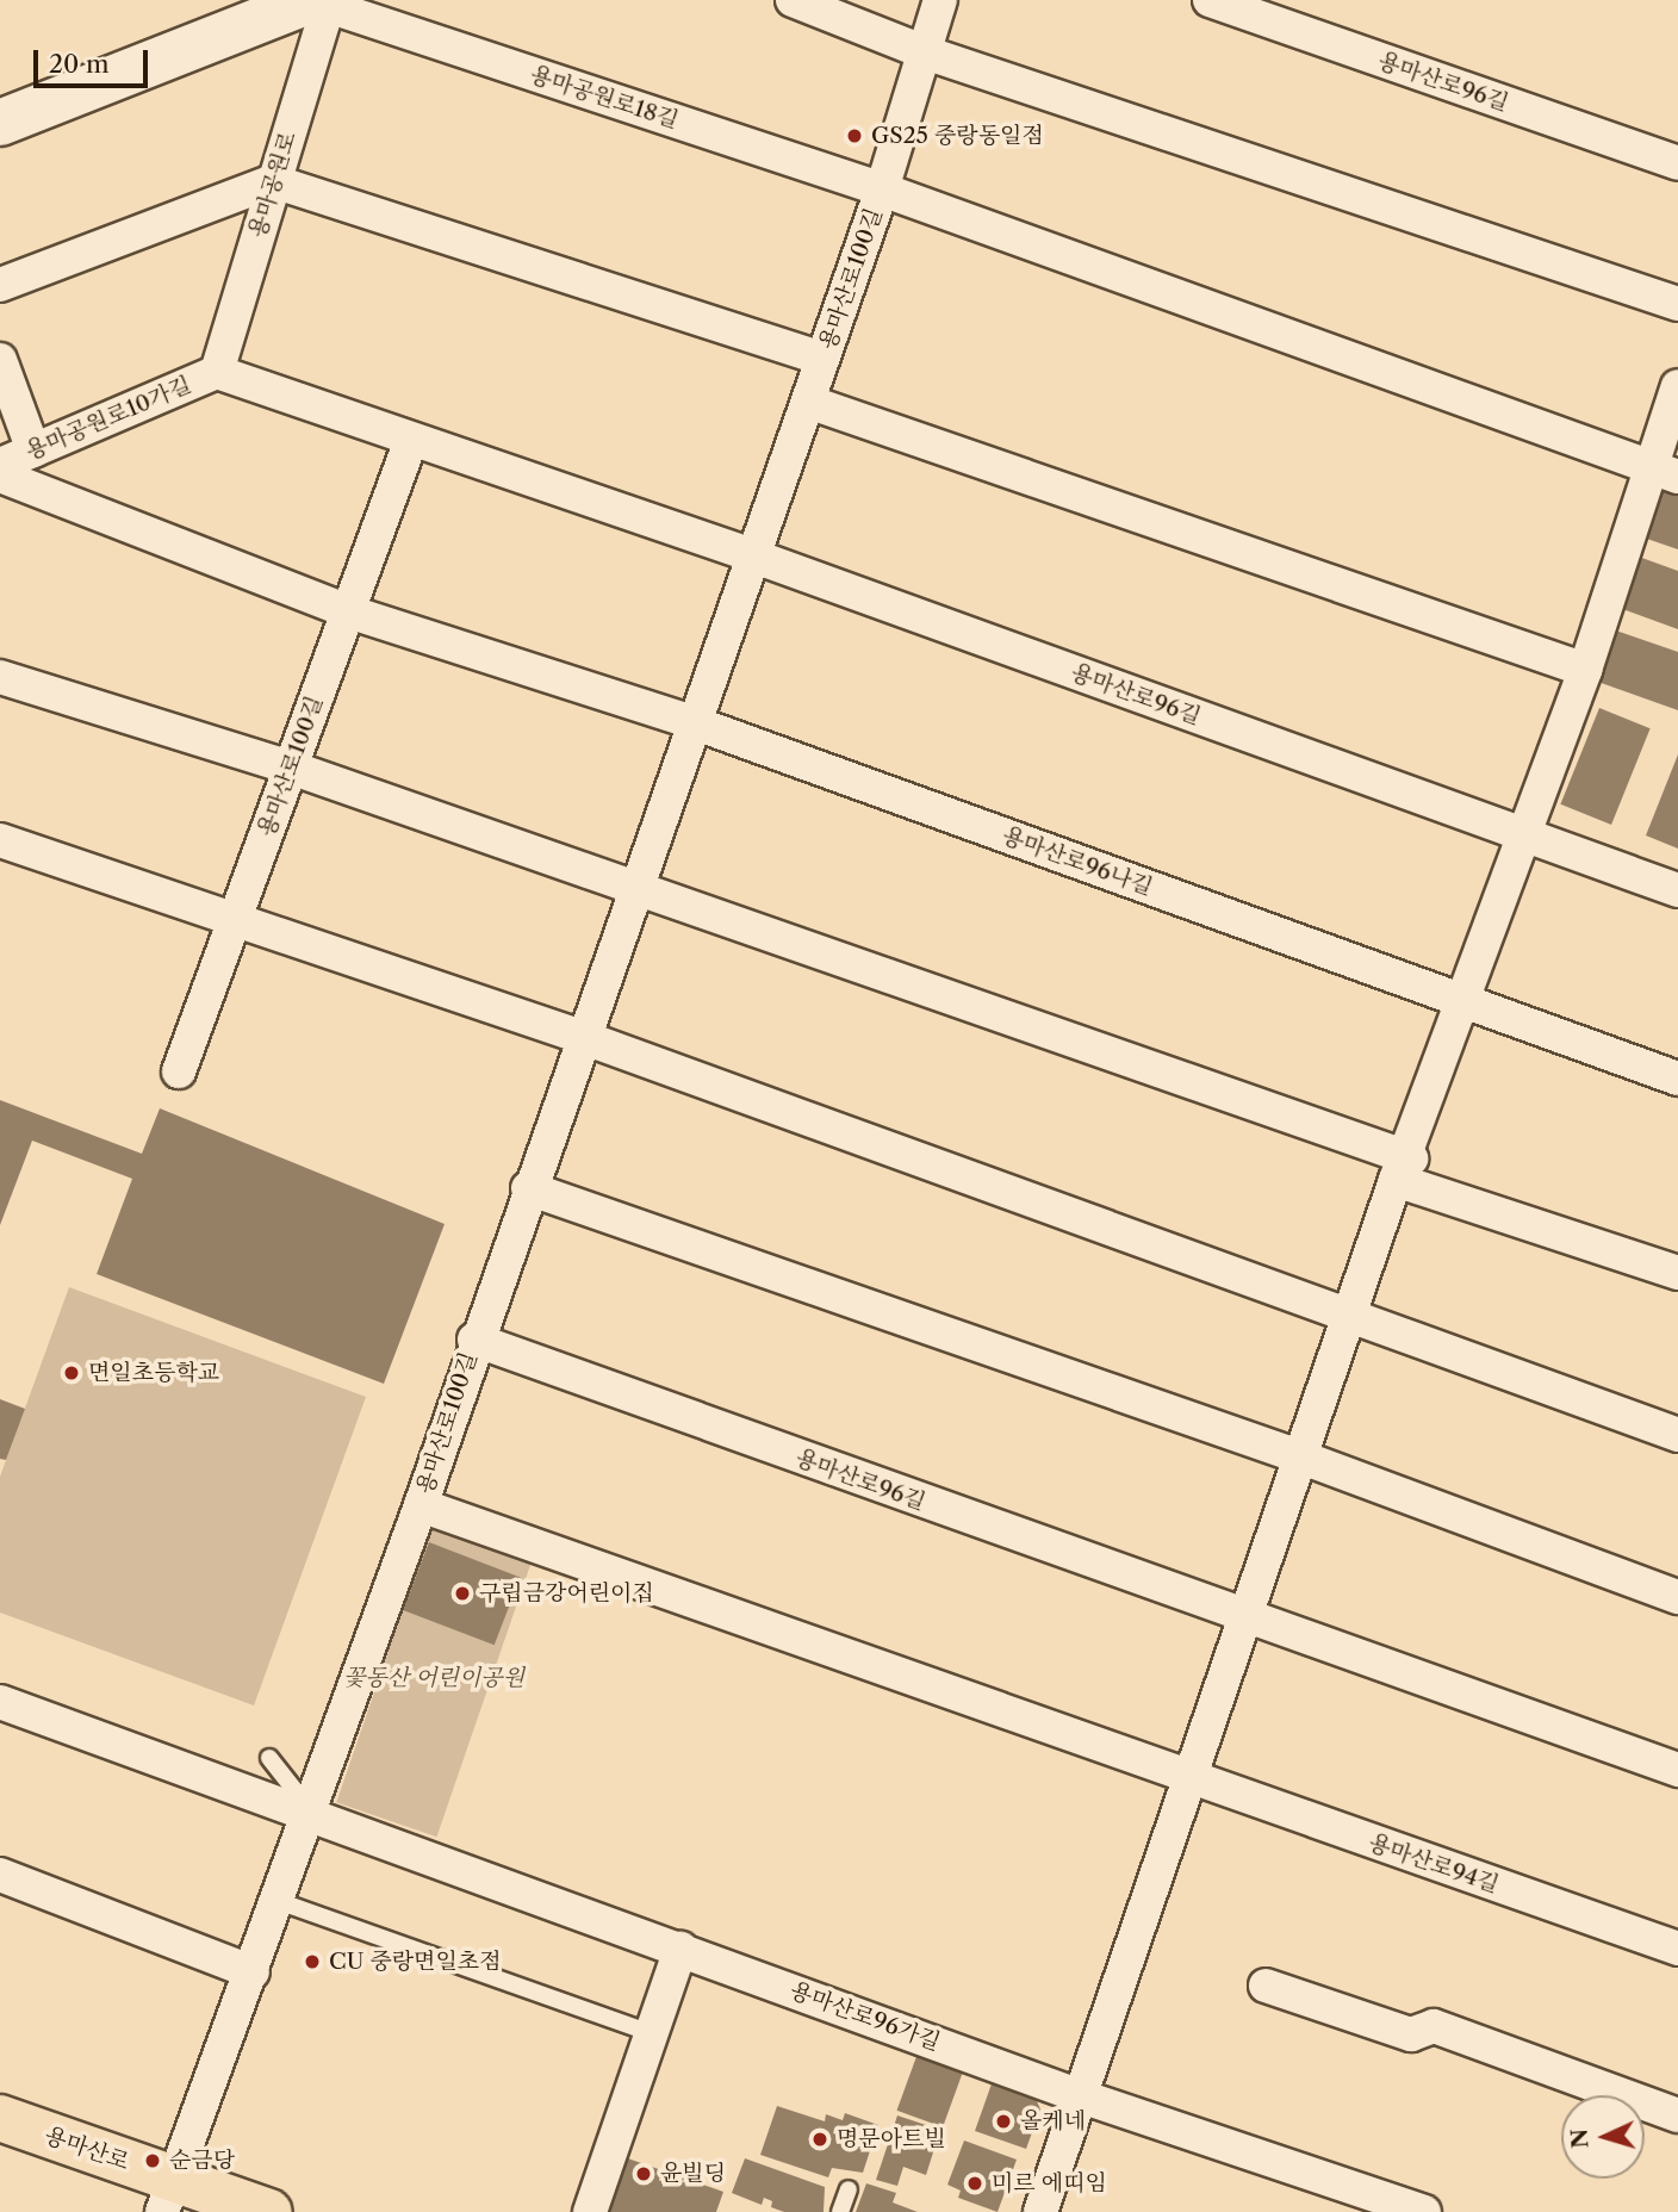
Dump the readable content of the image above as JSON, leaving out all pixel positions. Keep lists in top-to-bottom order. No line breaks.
{"streets":{"main road":["용마산로"],"street":["용마산로96길","용마공원로18길","용마공원로","용마산로100길","용마공원로10가길","용마산로96나길","용마산로94길","용마산로96가길"]},"crossings":[["용마산로96길","용마산로100길"],["용마공원로18길","용마공원로"],["용마공원로18길","용마산로100길"],["용마공원로","용마공원로10가길"],["용마산로100길","용마산로96나길"],["용마산로100길","용마산로96가길"],["용마산로100길","용마산로"]],"parks":["꽃동산 어린이공원"],"places":["GS25 중랑동일점","면일초등학교","구립금강어린이집","CU 중랑면일초점","올케네","명문아트빌","순금당","윤빌딩","미르 에띠임"],"scale_bar":"20 m","north":"left"}
